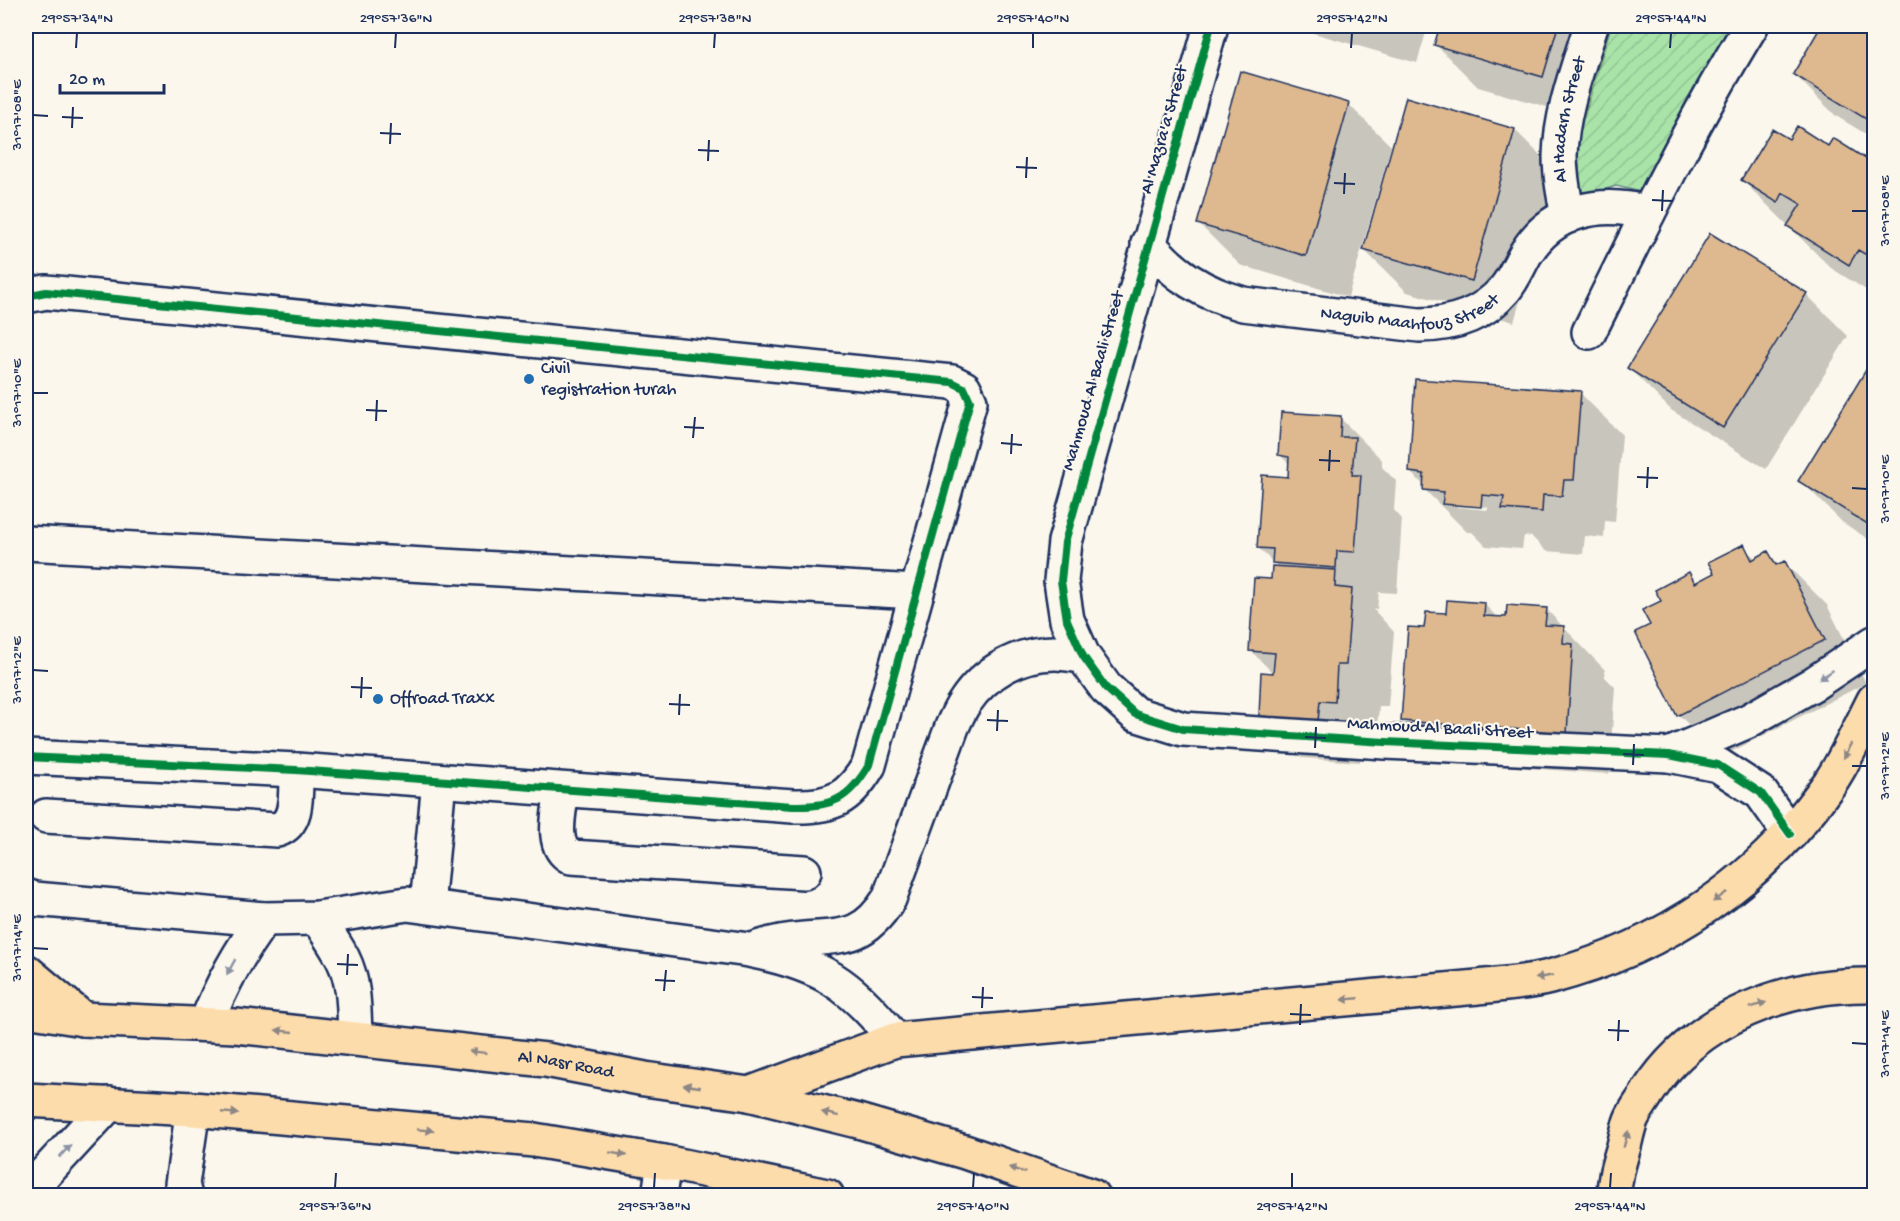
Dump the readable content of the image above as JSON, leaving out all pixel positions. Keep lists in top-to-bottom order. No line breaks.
{"streets":{"main road":["Al Nasr Road"],"street":["Al Hadarh Street","Al Mazra'a Street","Naguib Maahfouz Street","Mahmoud Al Baali Street"]},"crossings":[["Al Hadarh Street","Naguib Maahfouz Street"],["Al Mazra'a Street","Naguib Maahfouz Street"],["Al Mazra'a Street","Mahmoud Al Baali Street"],["Naguib Maahfouz Street","Mahmoud Al Baali Street"]],"places":["Civil registration turah","Offroad Traxx"],"scale_bar":"20 m","coordinates":["29°57'34\"N","29°57'36\"N","29°57'38\"N","29°57'40\"N","29°57'42\"N","29°57'44\"N","31°17'08\"E","31°17'10\"E","31°17'12\"E","31°17'14\"E"]}
